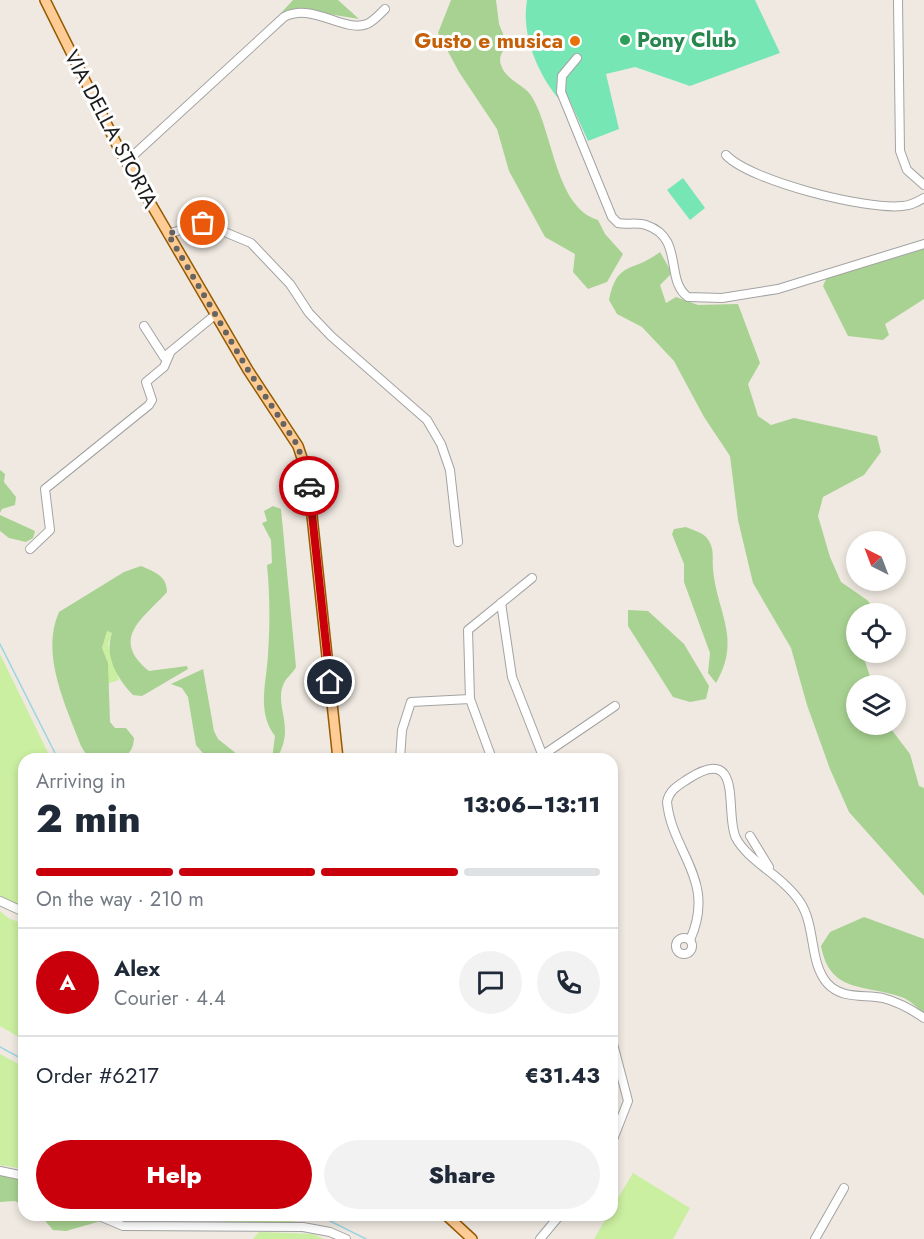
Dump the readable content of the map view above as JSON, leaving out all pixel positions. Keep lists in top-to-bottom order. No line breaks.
{"streets":{"main road":["VIA DELLA STORTA"]},"places":["Pony Club","Gusto e musica"],"north":"top left","page":{"heading":["2 min","Arriving in","13:06–13:11"],"panel":["Alex","Courier · 4.4","Order #6217","€31.43"],"bar":"On the way · 210 m","round":"A","buttons":["Help","Share"]}}
